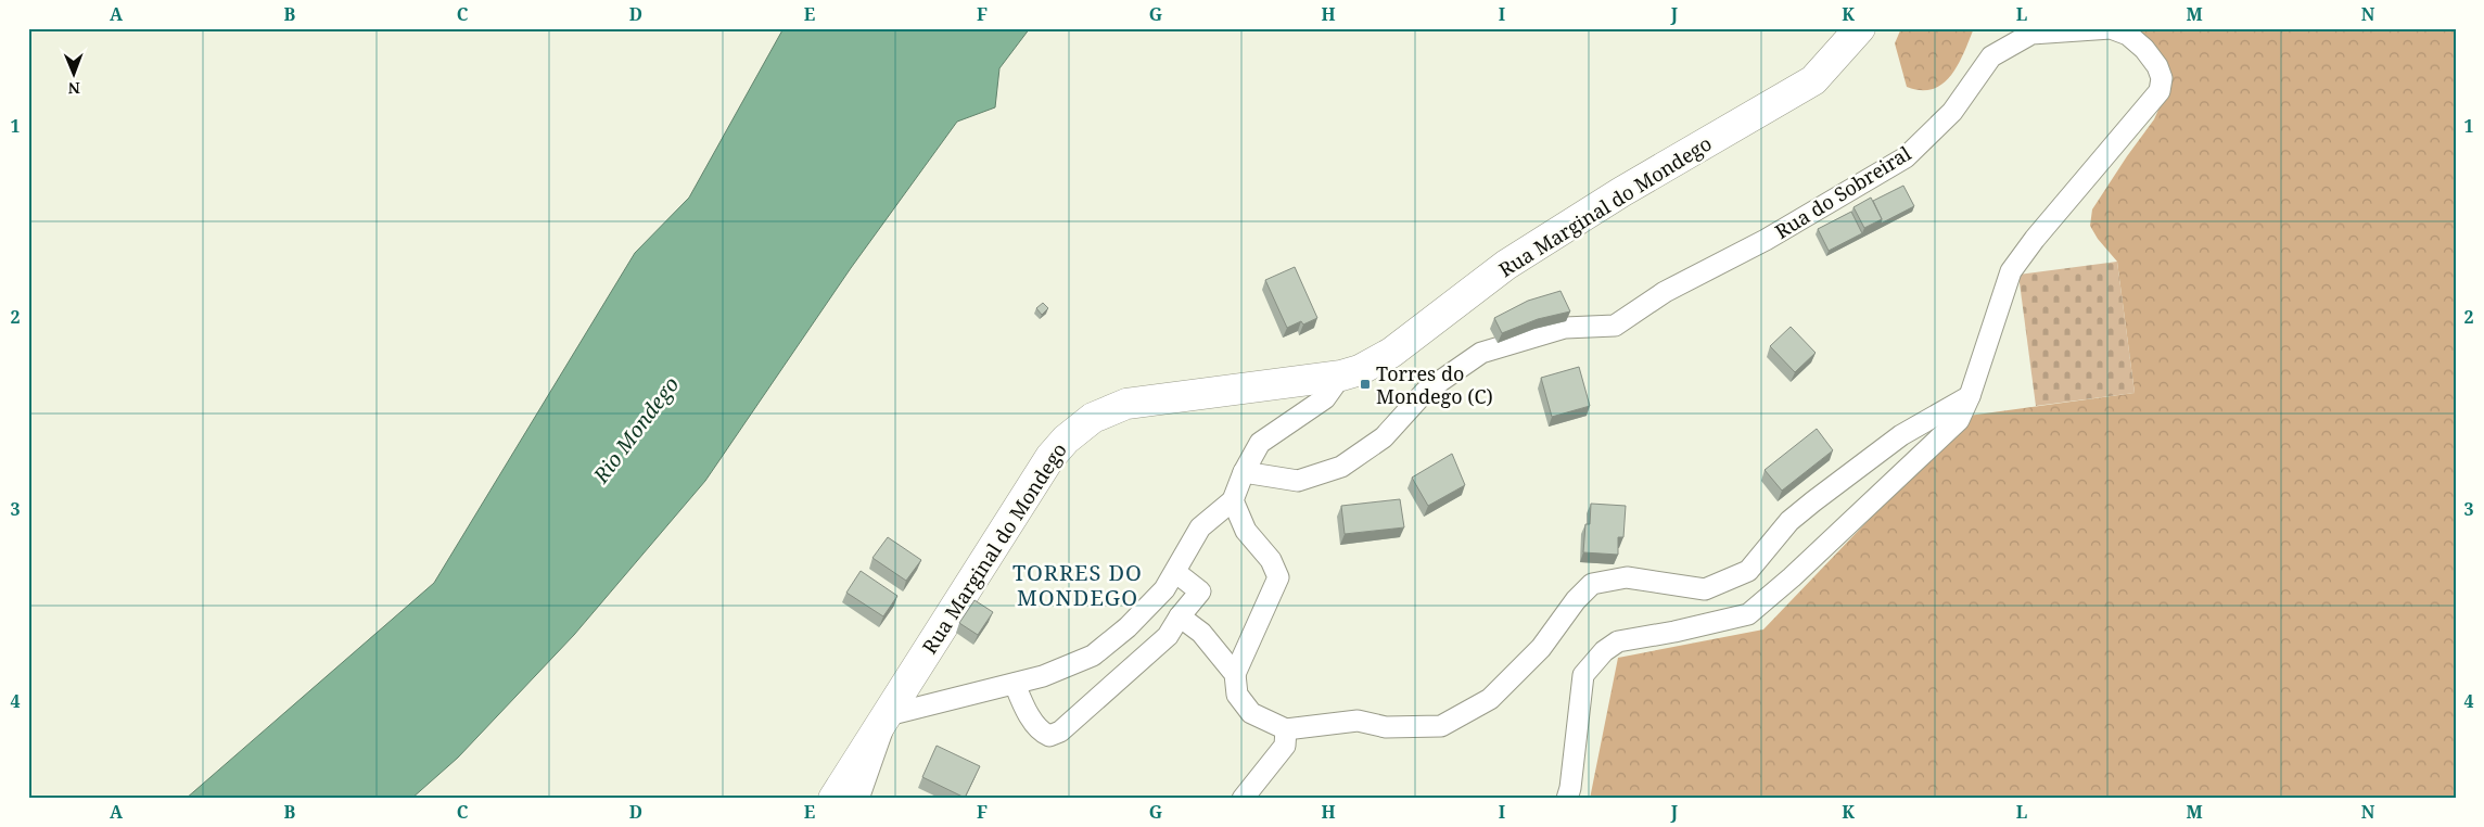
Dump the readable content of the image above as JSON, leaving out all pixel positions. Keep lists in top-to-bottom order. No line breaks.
{"streets":{"main road":["Rua Marginal do Mondego"],"street":["Rua do Sobreiral"]},"districts":["TORRES DO MONDEGO"],"water":["Rio Mondego"],"places":{"transit":["Torres do Mondego (C)"]},"north":"bottom","grid":{"columns":["A","B","C","D","E","F","G","H","I","J","K","L","M","N"],"rows":["1","2","3","4"]}}
